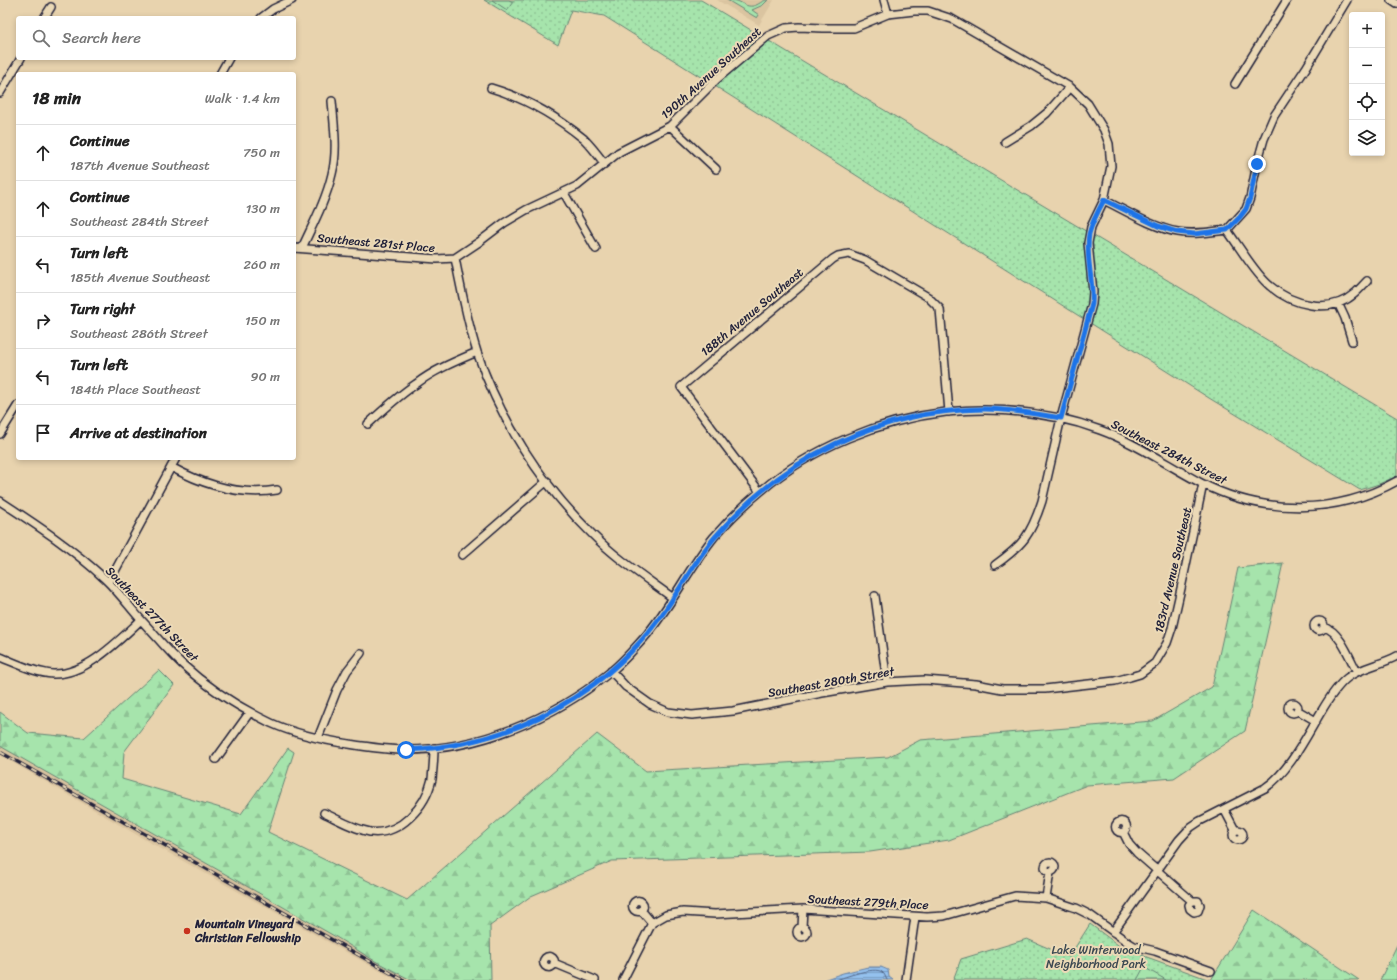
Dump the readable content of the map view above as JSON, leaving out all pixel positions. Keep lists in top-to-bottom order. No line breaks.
{"streets":{"street":["190th Avenue Southeast","Southeast 281st Place","188th Avenue Southeast","Southeast 284th Street","183rd Avenue Southeast","Southeast 277th Street","Southeast 280th Street","Southeast 279th Place"]},"crossings":[["190th Avenue Southeast","Southeast 281st Place"],["188th Avenue Southeast","Southeast 284th Street"],["Southeast 284th Street","183rd Avenue Southeast"],["Southeast 284th Street","Southeast 277th Street"],["183rd Avenue Southeast","Southeast 280th Street"],["Southeast 277th Street","Southeast 280th Street"]],"parks":["Lake Winterwood Neighborhood Park"],"places":["Mountain Vineyard Christian Fellowship"],"page":{"map_buttons":["+","−"],"search":"Search here","heading":["18 min","Walk · 1.4 km"],"list":[["Continue","187th Avenue Southeast","750 m"],["Continue","Southeast 284th Street","130 m"],["Turn left","185th Avenue Southeast","260 m"],["Turn right","Southeast 286th Street","150 m"],["Turn left","184th Place Southeast","90 m"],"Arrive at destination"]}}
